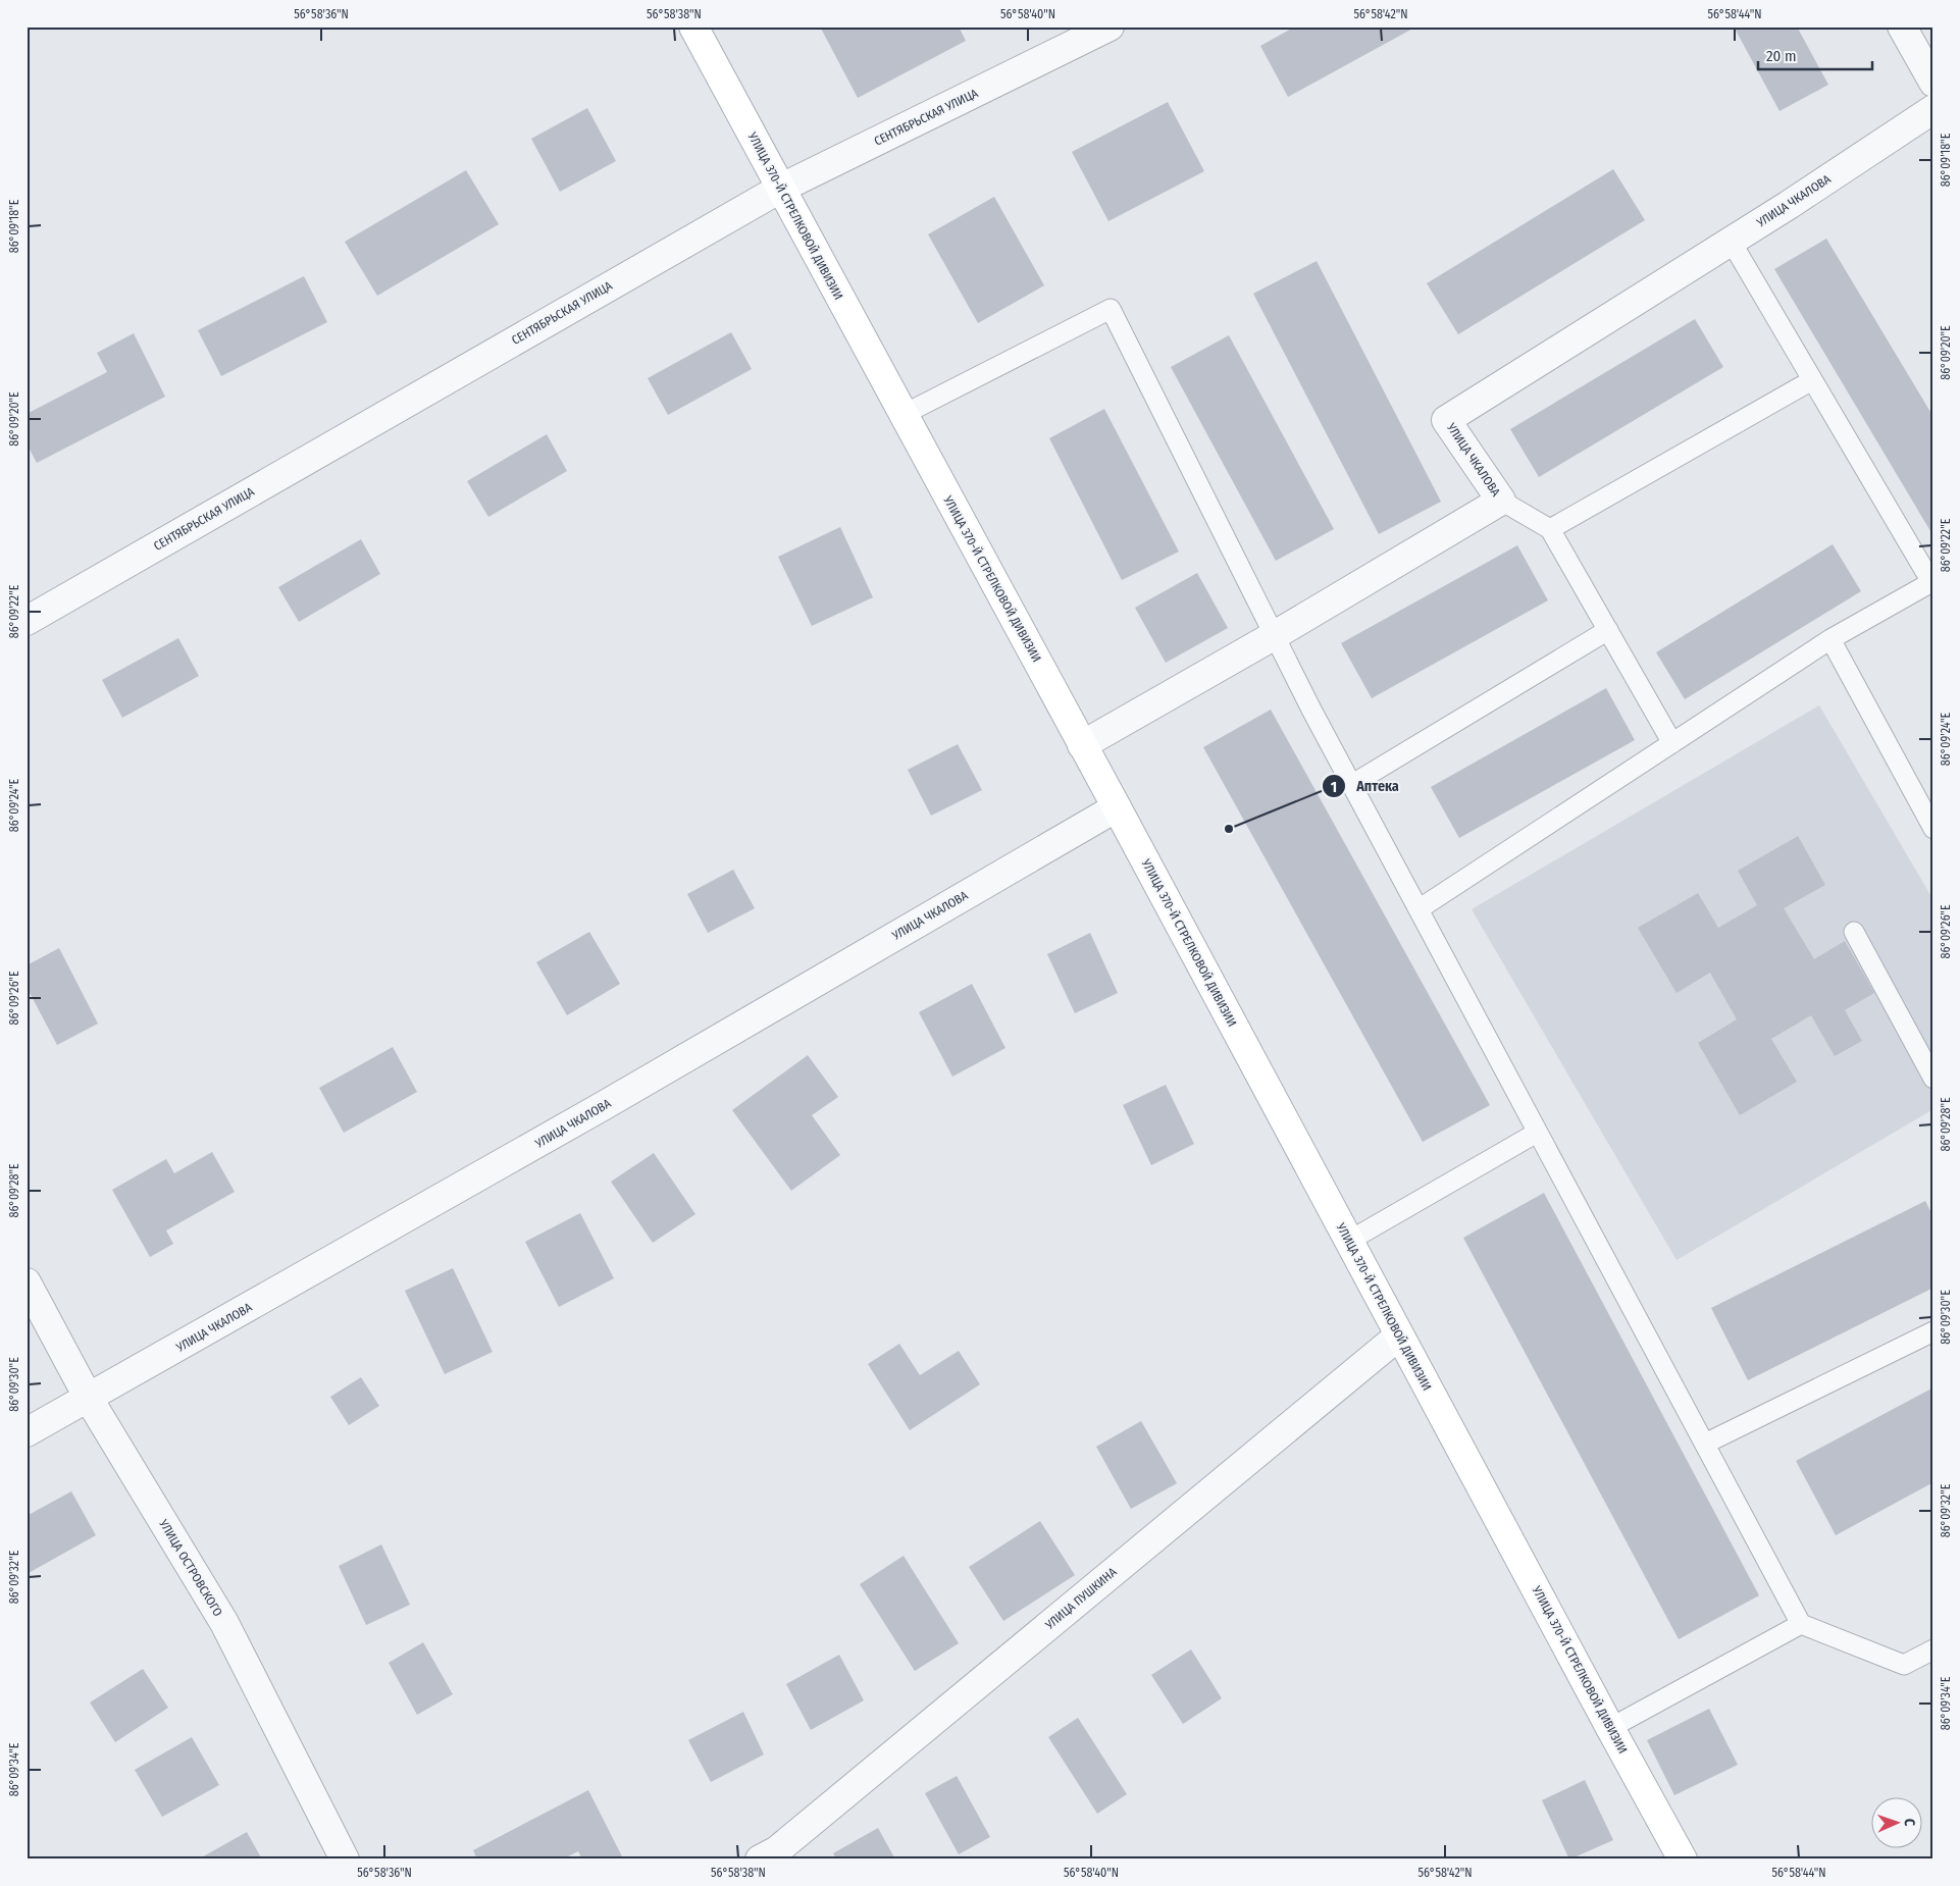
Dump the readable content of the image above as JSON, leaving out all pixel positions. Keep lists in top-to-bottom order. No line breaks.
{"streets":{"street":["СЕНТЯБРЬСКАЯ УЛИЦА","УЛИЦА ЧКАЛОВА","УЛИЦА 370-Й СТРЕЛКОВОЙ ДИВИЗИИ","УЛИЦА ОСТРОВСКОГО","УЛИЦА ПУШКИНА"]},"crossings":[["СЕНТЯБРЬСКАЯ УЛИЦА","УЛИЦА 370-Й СТРЕЛКОВОЙ ДИВИЗИИ"],["УЛИЦА ЧКАЛОВА","УЛИЦА 370-Й СТРЕЛКОВОЙ ДИВИЗИИ"],["УЛИЦА ЧКАЛОВА","УЛИЦА ОСТРОВСКОГО"],["УЛИЦА 370-Й СТРЕЛКОВОЙ ДИВИЗИИ","УЛИЦА ПУШКИНА"]],"places":["Аптека"],"scale_bar":"20 m","north":"right","coordinates":["56°58'36\"N","56°58'38\"N","56°58'40\"N","56°58'42\"N","56°58'44\"N","86°09'18\"E","86°09'20\"E","86°09'22\"E","86°09'24\"E","86°09'26\"E","86°09'28\"E","86°09'30\"E","86°09'32\"E","86°09'34\"E"]}
